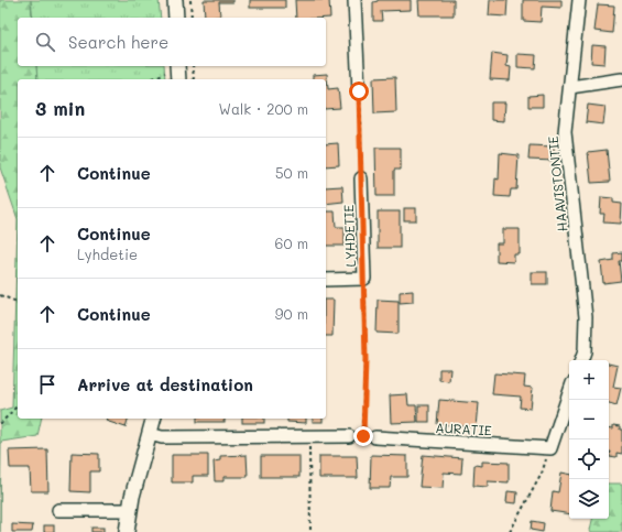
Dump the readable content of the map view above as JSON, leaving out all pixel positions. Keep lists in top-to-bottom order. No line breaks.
{"streets":{"street":["HAAVISTONTIE","LYHDETIE","AURATIE"]},"page":{"search":"Search here","heading":["3 min","Walk · 200 m"],"list":[["Continue","50 m"],["Continue","Lyhdetie","60 m"],["Continue","90 m"],"Arrive at destination"],"map_buttons":["+","−"]}}
